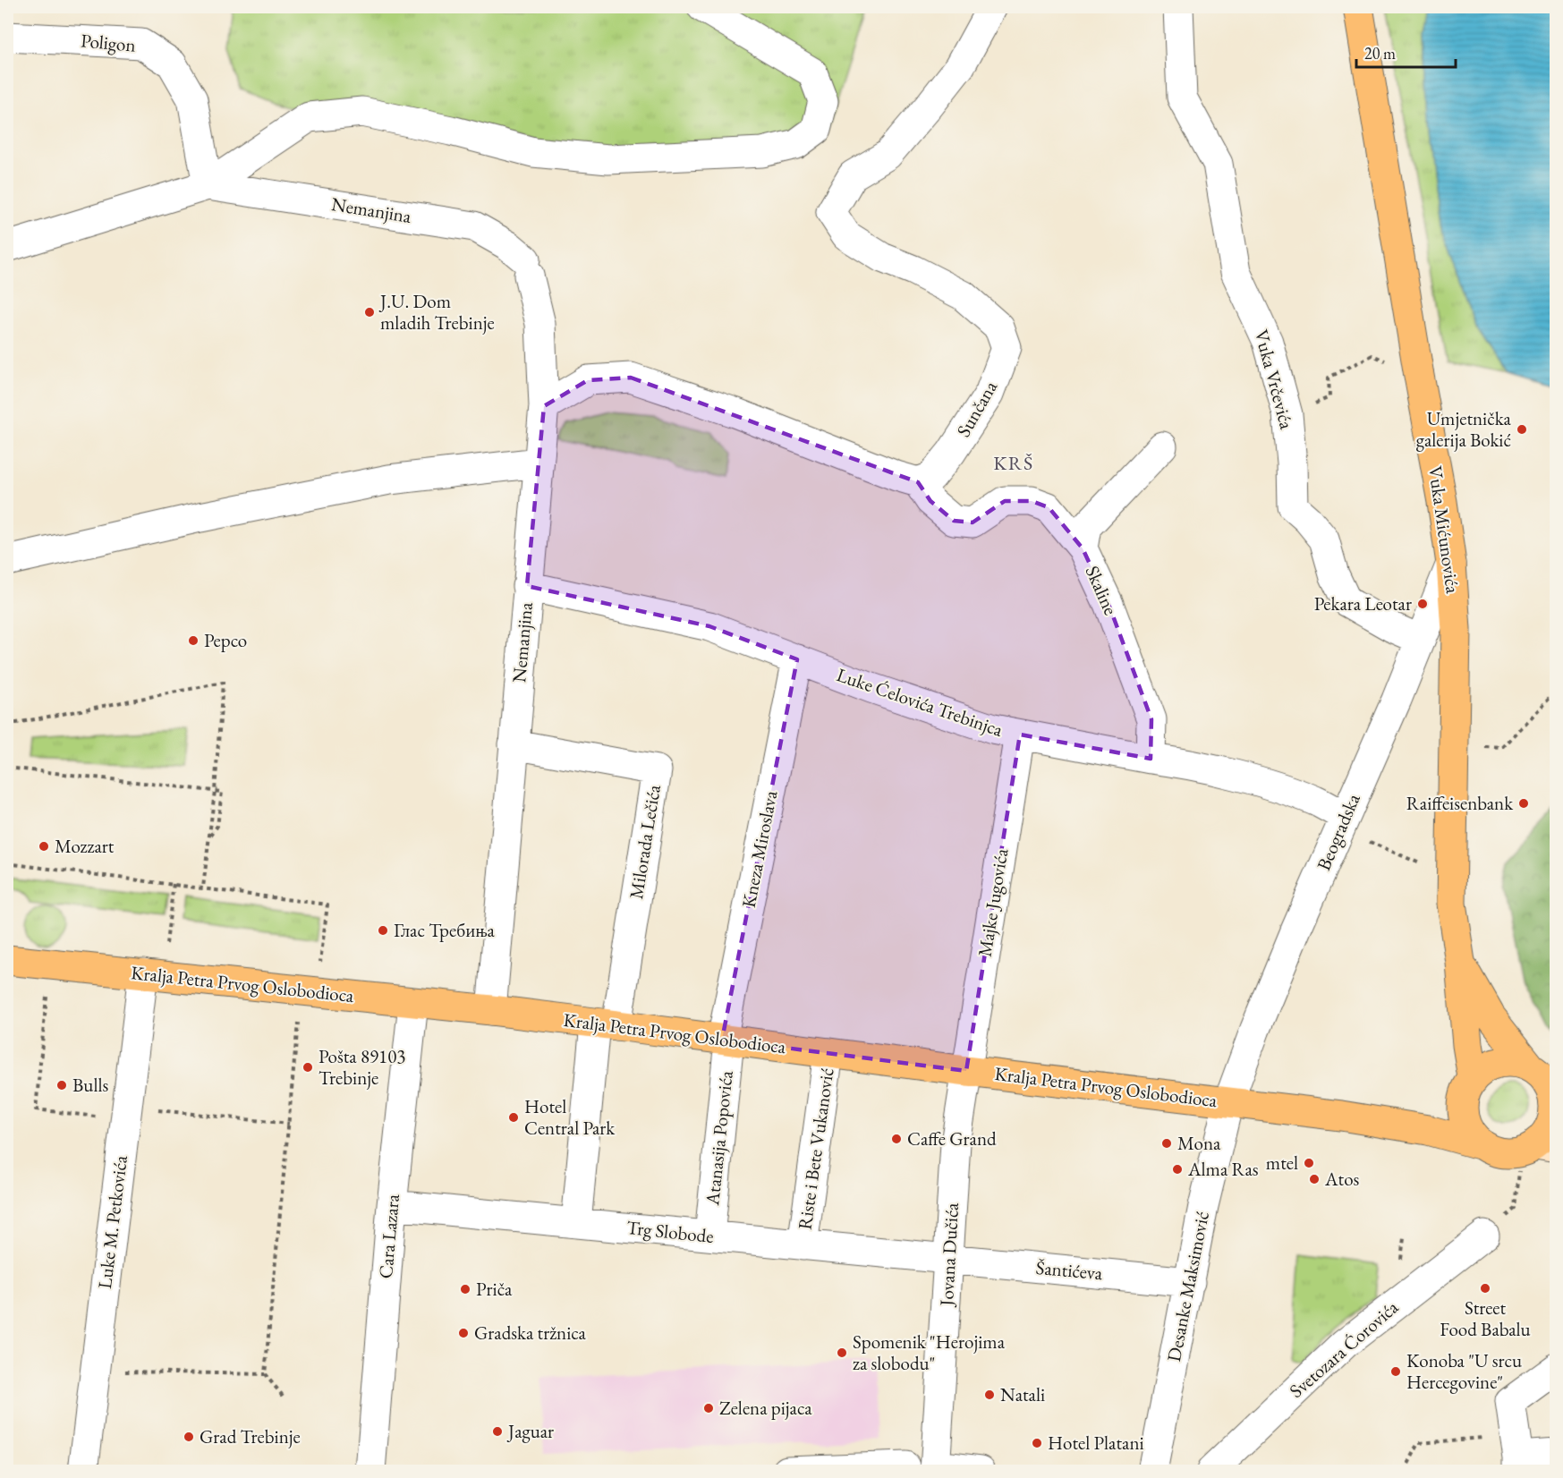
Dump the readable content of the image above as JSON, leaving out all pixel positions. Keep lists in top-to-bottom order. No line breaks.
{"streets":{"main road":["Vuka Mićunovića","Kralja Petra Prvog Oslobodioca"],"street":["Poligon","Nemanjina","Vuka Vrčevića","Sunčana","Skaline","Luke Ćelovića Trebinjca","Beogradska","Milorada Lečića","Kneza Miroslava","Majke Jugovića","Atanasija Popovića","Riste i Bete Vukanović","Luke M. Petkovića","Trg Slobode","Cara Lazara","Jovana Dučića","Šantićeva","Desanke Maksimović","Svetozara Ćorovića"]},"crossings":[["Poligon","Nemanjina"],["Nemanjina","Luke Ćelovića Trebinjca"],["Nemanjina","Milorada Lečića"],["Nemanjina","Kralja Petra Prvog Oslobodioca"],["Vuka Vrčevića","Beogradska"],["Vuka Mićunovića","Beogradska"],["Skaline","Luke Ćelovića Trebinjca"],["Luke Ćelovića Trebinjca","Beogradska"],["Luke Ćelovića Trebinjca","Kneza Miroslava"],["Luke Ćelovića Trebinjca","Majke Jugovića"],["Beogradska","Kralja Petra Prvog Oslobodioca"],["Beogradska","Desanke Maksimović"],["Milorada Lečića","Kralja Petra Prvog Oslobodioca"],["Kneza Miroslava","Kralja Petra Prvog Oslobodioca"],["Kneza Miroslava","Atanasija Popovića"],["Majke Jugovića","Kralja Petra Prvog Oslobodioca"],["Majke Jugovića","Jovana Dučića"],["Kralja Petra Prvog Oslobodioca","Atanasija Popovića"],["Kralja Petra Prvog Oslobodioca","Riste i Bete Vukanović"],["Kralja Petra Prvog Oslobodioca","Luke M. Petkovića"],["Kralja Petra Prvog Oslobodioca","Cara Lazara"],["Kralja Petra Prvog Oslobodioca","Jovana Dučića"],["Kralja Petra Prvog Oslobodioca","Desanke Maksimović"],["Atanasija Popovića","Trg Slobode"],["Riste i Bete Vukanović","Trg Slobode"],["Trg Slobode","Cara Lazara"],["Trg Slobode","Jovana Dučića"],["Trg Slobode","Šantićeva"],["Jovana Dučića","Šantićeva"],["Šantićeva","Desanke Maksimović"]],"districts":["KRŠ"],"places":["J.U. Dom mladih Trebinje","Umjetnička galerija Bokić","Pekara Leotar","Pepco","Raiffeisenbank","Mozzart","Глас Требиња","Pošta 89103 Trebinje","Bulls","Hotel Central Park","Caffe Grand","Mona","mtel","Alma Ras","Atos","Street Food Babalu","Priča","Gradska tržnica","Spomenik \"Herojima za slobodu\"","Konoba \"U srcu Hercegovine\"","Natali","Zelena pijaca","Jaguar","Grad Trebinje","Hotel Platani"],"scale_bar":"20 m"}
